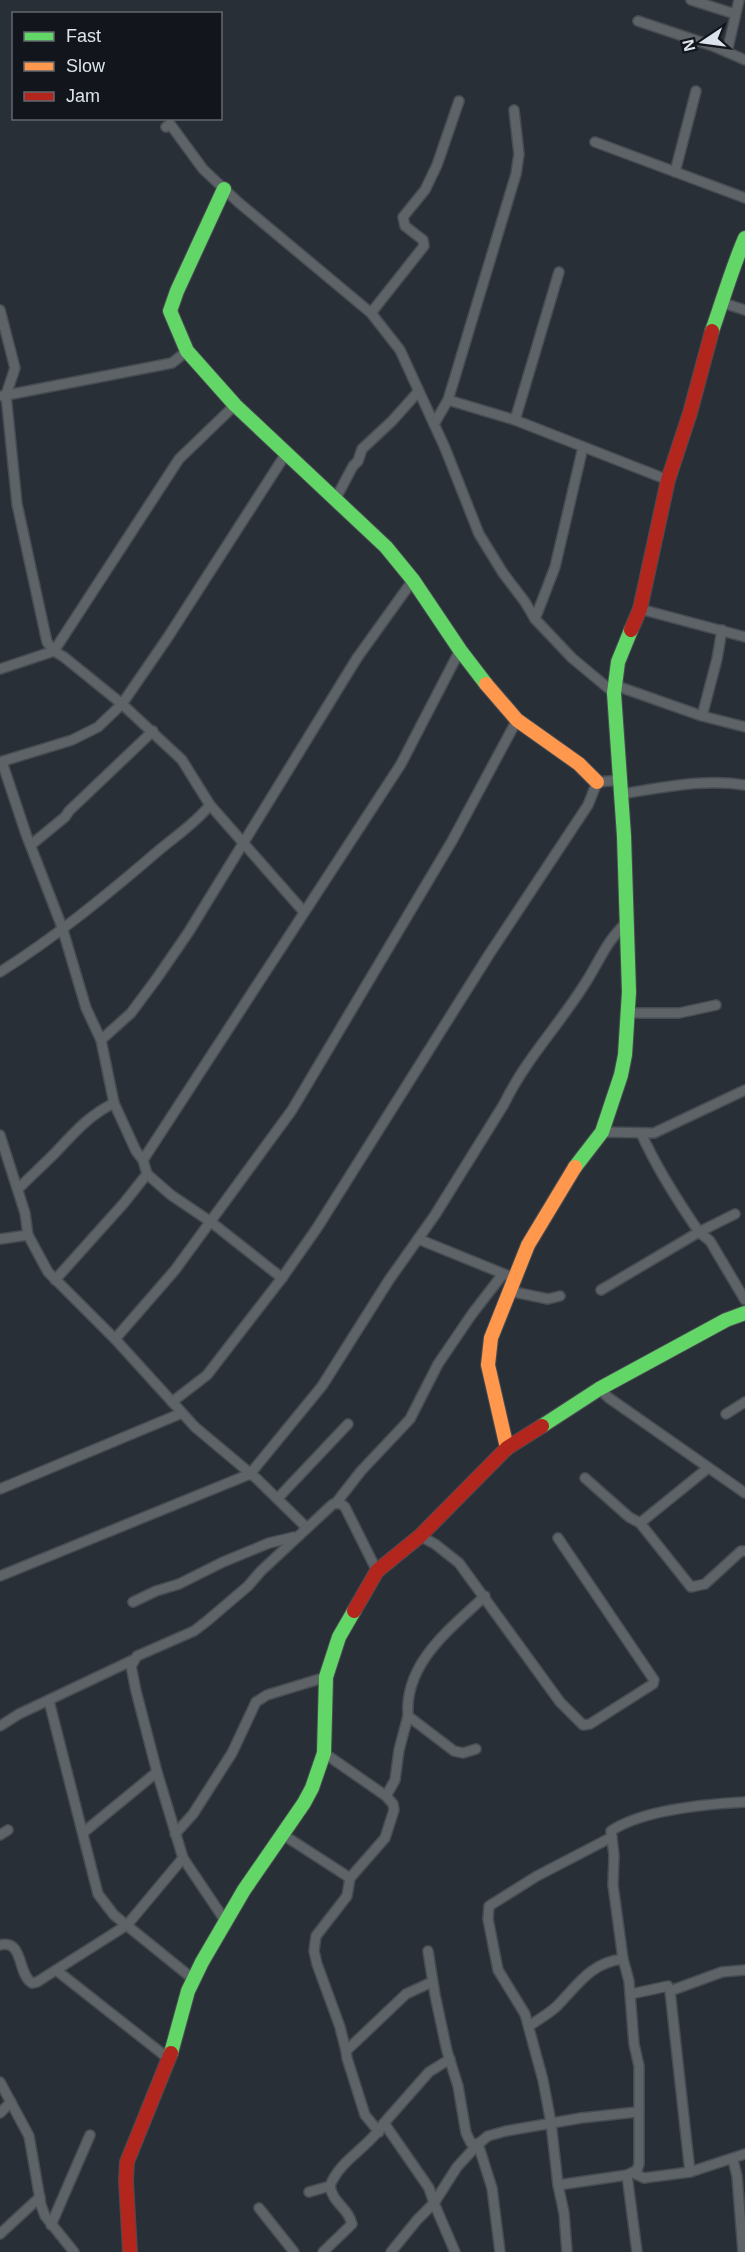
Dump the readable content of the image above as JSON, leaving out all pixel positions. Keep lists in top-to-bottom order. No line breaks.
{"legend":["Fast","Slow","Jam"],"north":"left"}
